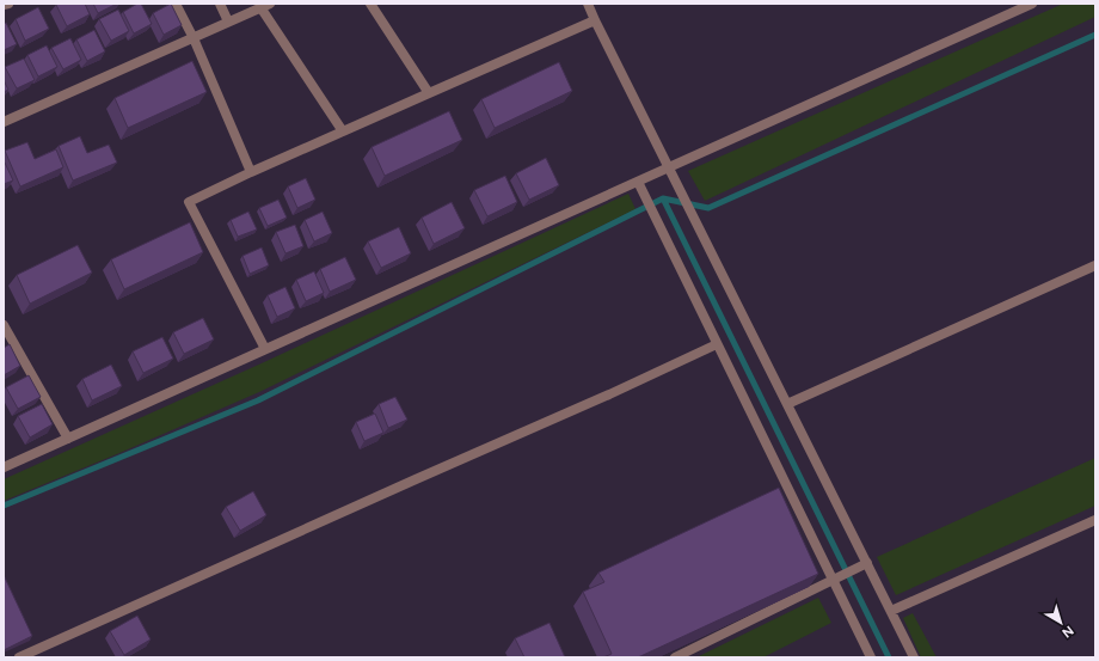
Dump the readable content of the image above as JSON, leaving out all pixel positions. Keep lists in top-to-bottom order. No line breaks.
{"north":"bottom right"}
